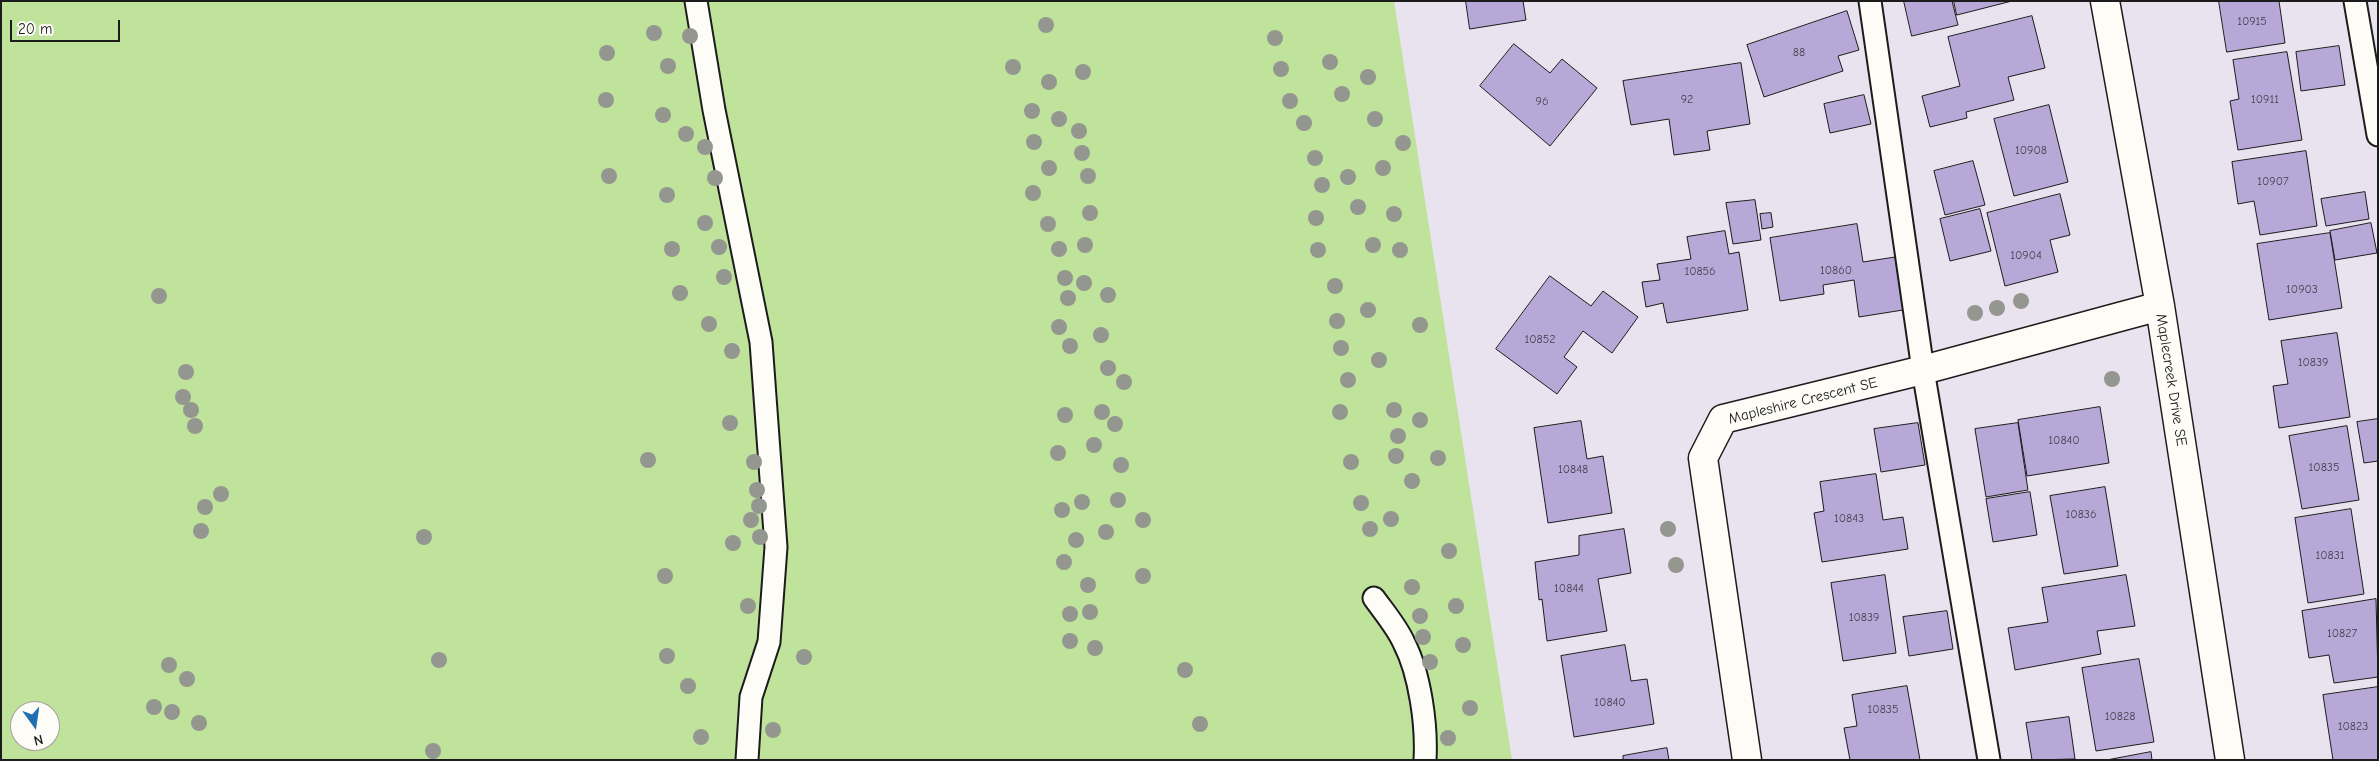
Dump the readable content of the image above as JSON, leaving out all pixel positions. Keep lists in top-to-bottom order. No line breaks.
{"streets":{"street":["Maplecreek Drive SE","Mapleshire Crescent SE"]},"crossings":[["Maplecreek Drive SE","Mapleshire Crescent SE"]],"house_numbers":["10915","88","92","10911","96","10908","10907","10904","10860","10856","10903","10852","10839","10840","10835","10848","10836","10843","10831","10844","10839","10827","10840","10835","10828","10823"],"scale_bar":"20 m","north":"bottom"}
